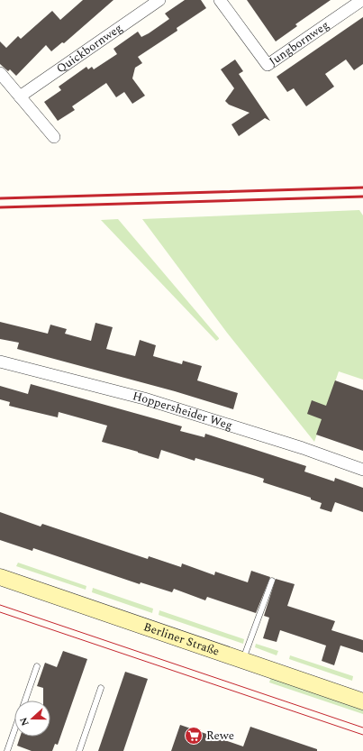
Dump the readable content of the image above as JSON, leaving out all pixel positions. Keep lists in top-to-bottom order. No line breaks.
{"streets":{"main road":["Berliner Straße"],"street":["Jungbornweg","Quickbornweg","Hoppersheider Weg"]},"places":{"supermarket":["Rewe"]},"north":"left"}
